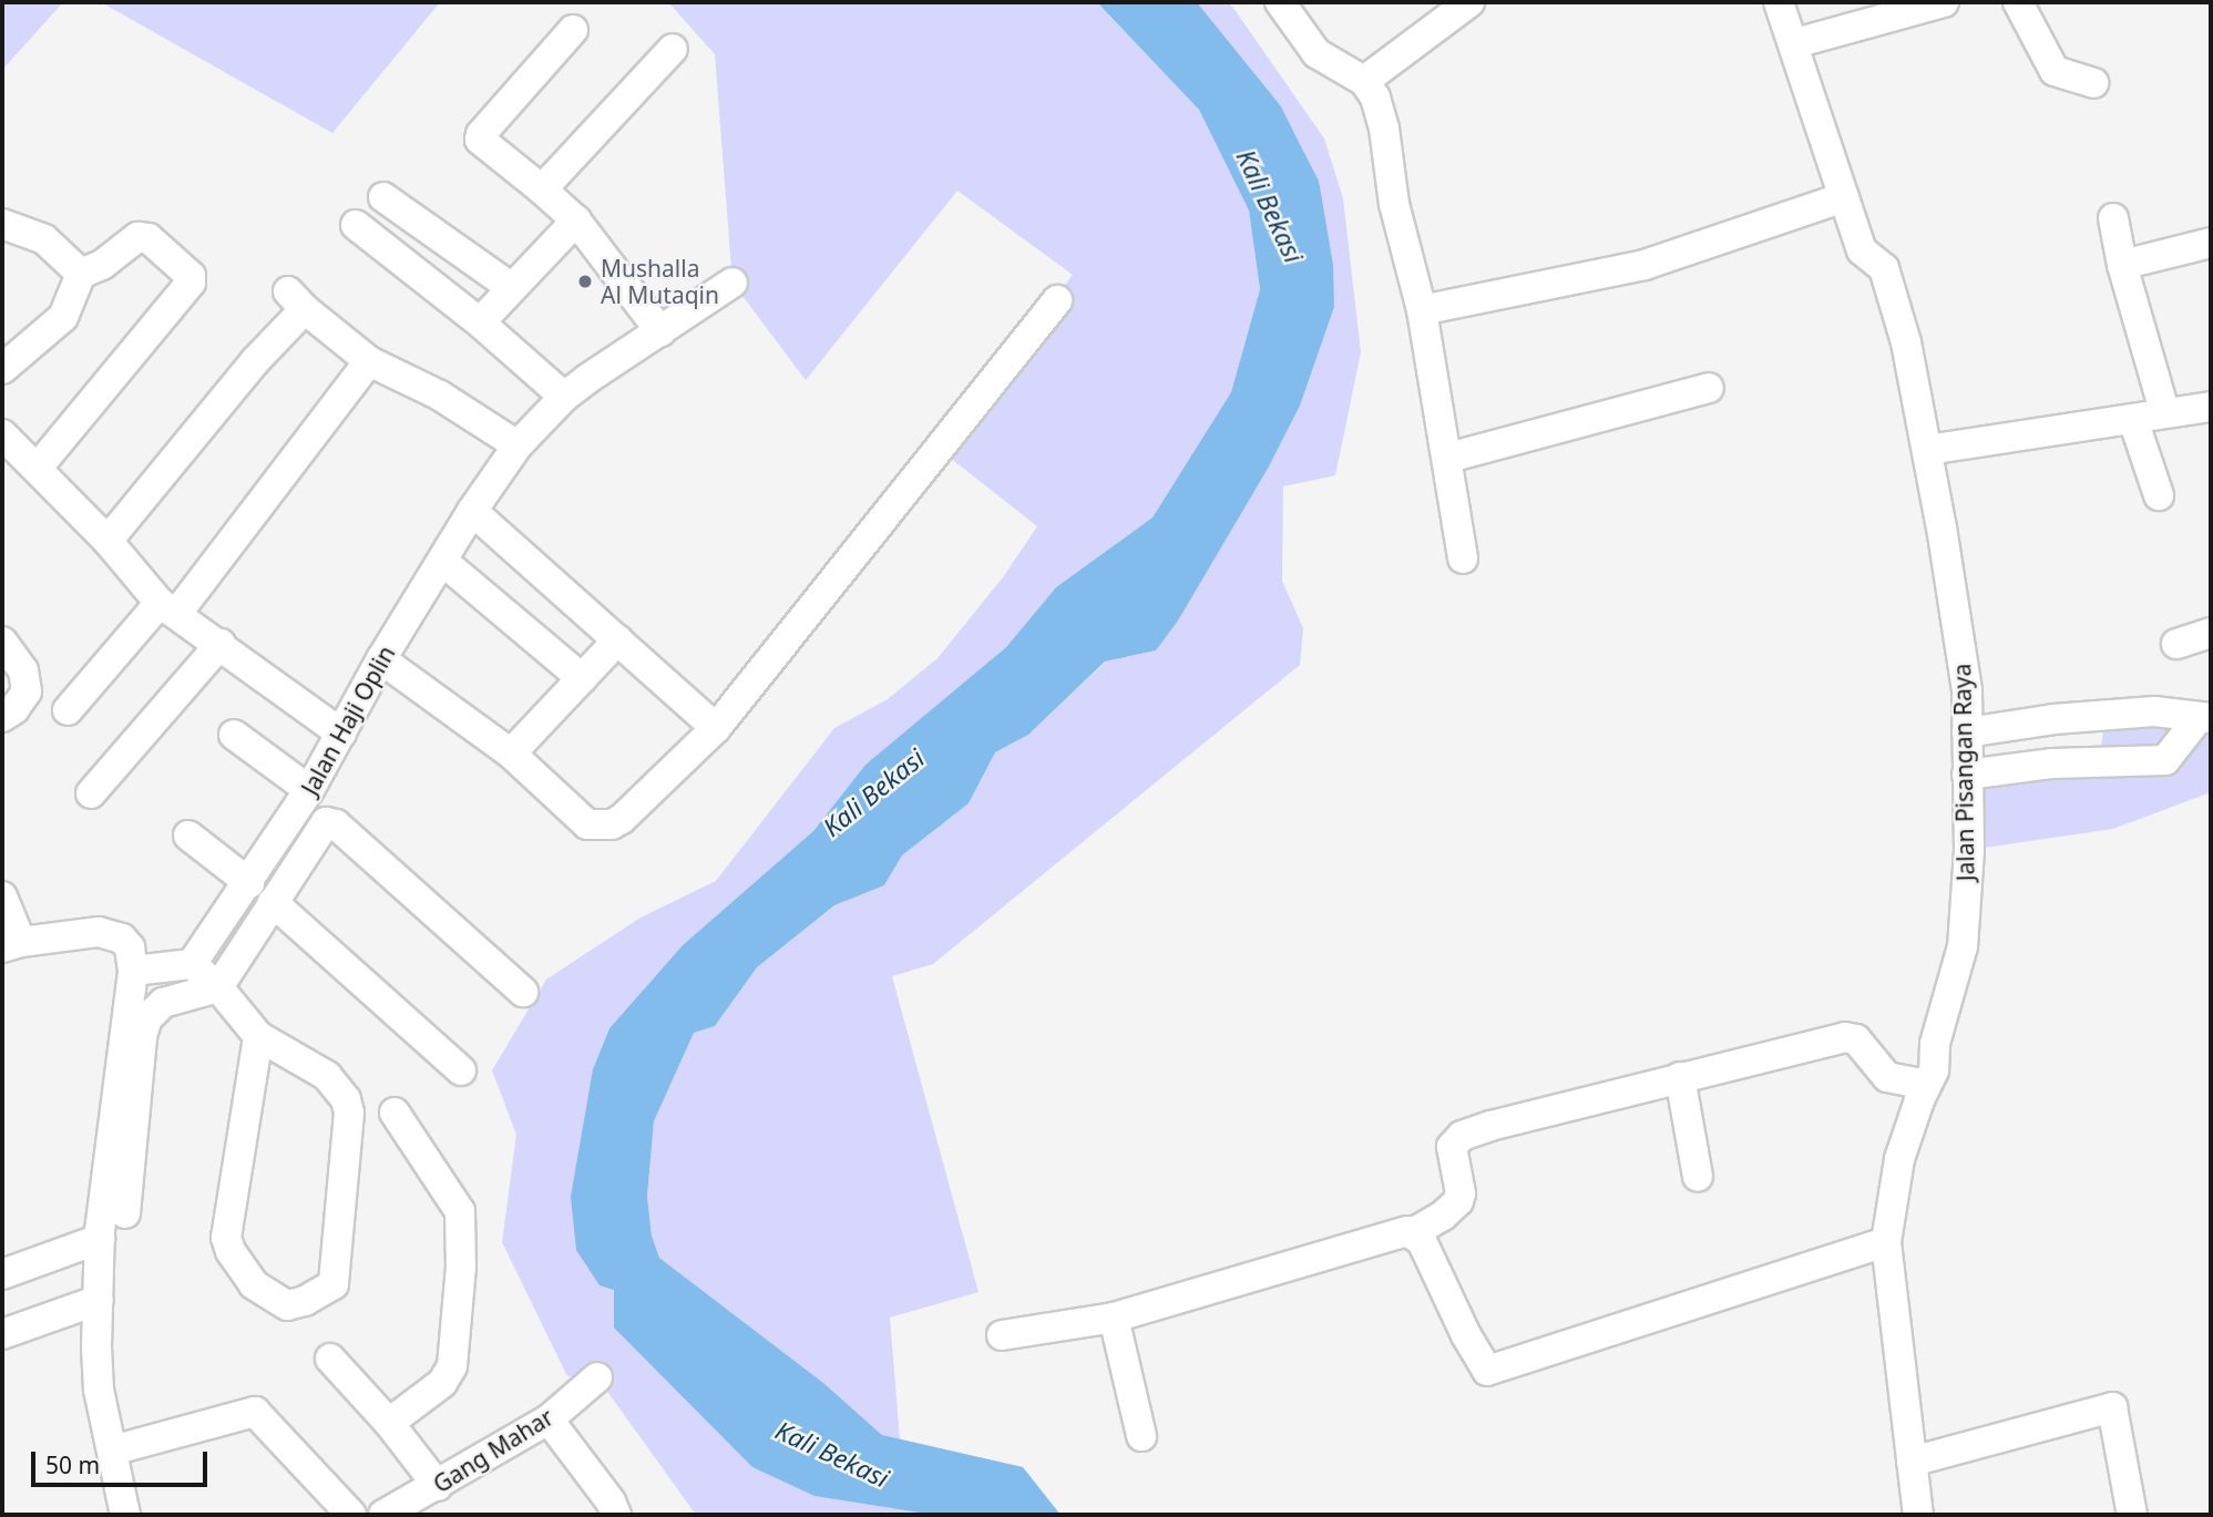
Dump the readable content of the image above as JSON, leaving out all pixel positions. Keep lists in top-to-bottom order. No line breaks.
{"streets":{"street":["Jalan Haji Oplin","Jalan Pisangan Raya","Gang Mahar"]},"water":["Kali Bekasi"],"places":["Mushalla Al Mutaqin"],"scale_bar":"50 m"}
